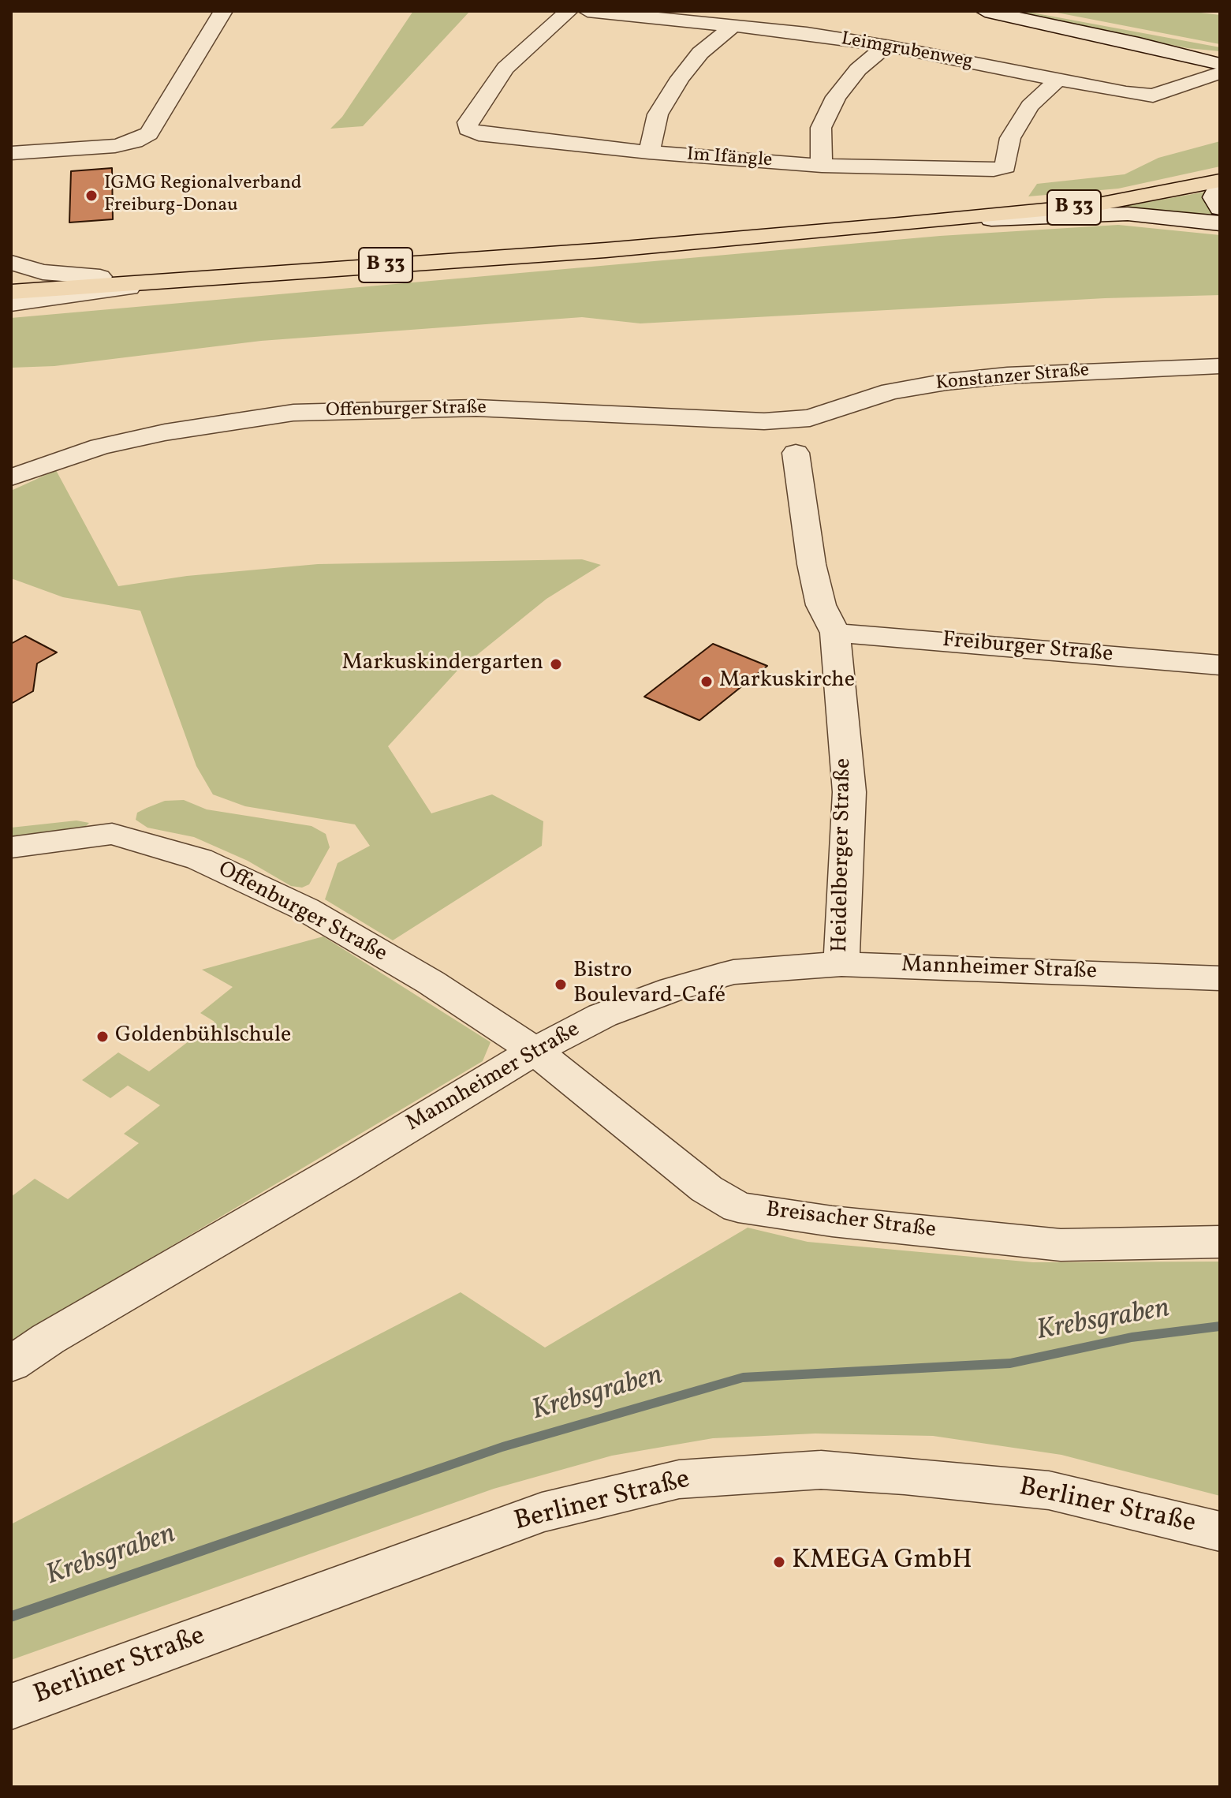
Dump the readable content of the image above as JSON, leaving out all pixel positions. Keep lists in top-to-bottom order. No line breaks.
{"streets":{"main road":["B 33"],"street":["Leimgrubenweg","Im Ifängle","Konstanzer Straße","Offenburger Straße","Freiburger Straße","Heidelberger Straße","Mannheimer Straße","Breisacher Straße","Berliner Straße"]},"crossings":[["Leimgrubenweg","Im Ifängle"],["Konstanzer Straße","Offenburger Straße"],["Offenburger Straße","Mannheimer Straße"],["Offenburger Straße","Breisacher Straße"],["Freiburger Straße","Heidelberger Straße"],["Heidelberger Straße","Mannheimer Straße"],["Mannheimer Straße","Breisacher Straße"]],"water":["Krebsgraben"],"places":["IGMG Regionalverband Freiburg-Donau","Markuskindergarten","Markuskirche","Bistro Boulevard-Café","Goldenbühlschule","KMEGA GmbH"]}
